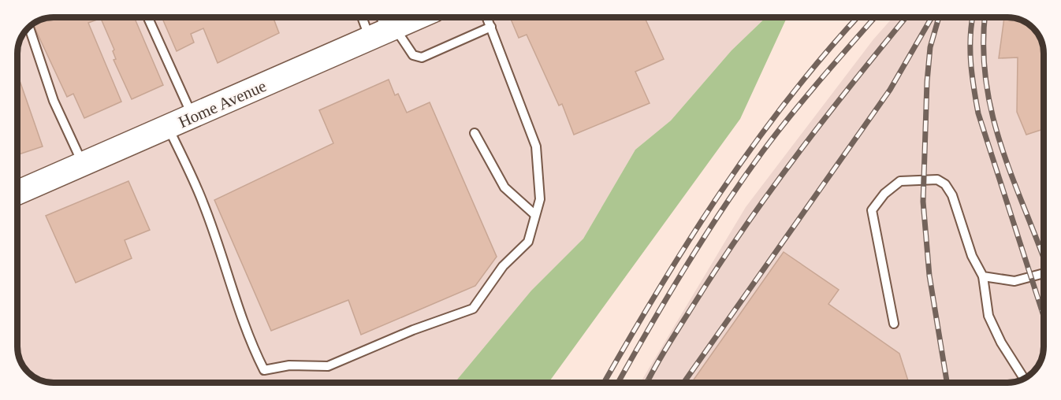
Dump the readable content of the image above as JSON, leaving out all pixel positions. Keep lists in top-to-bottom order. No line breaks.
{"streets":{"street":["Home Avenue"]}}
